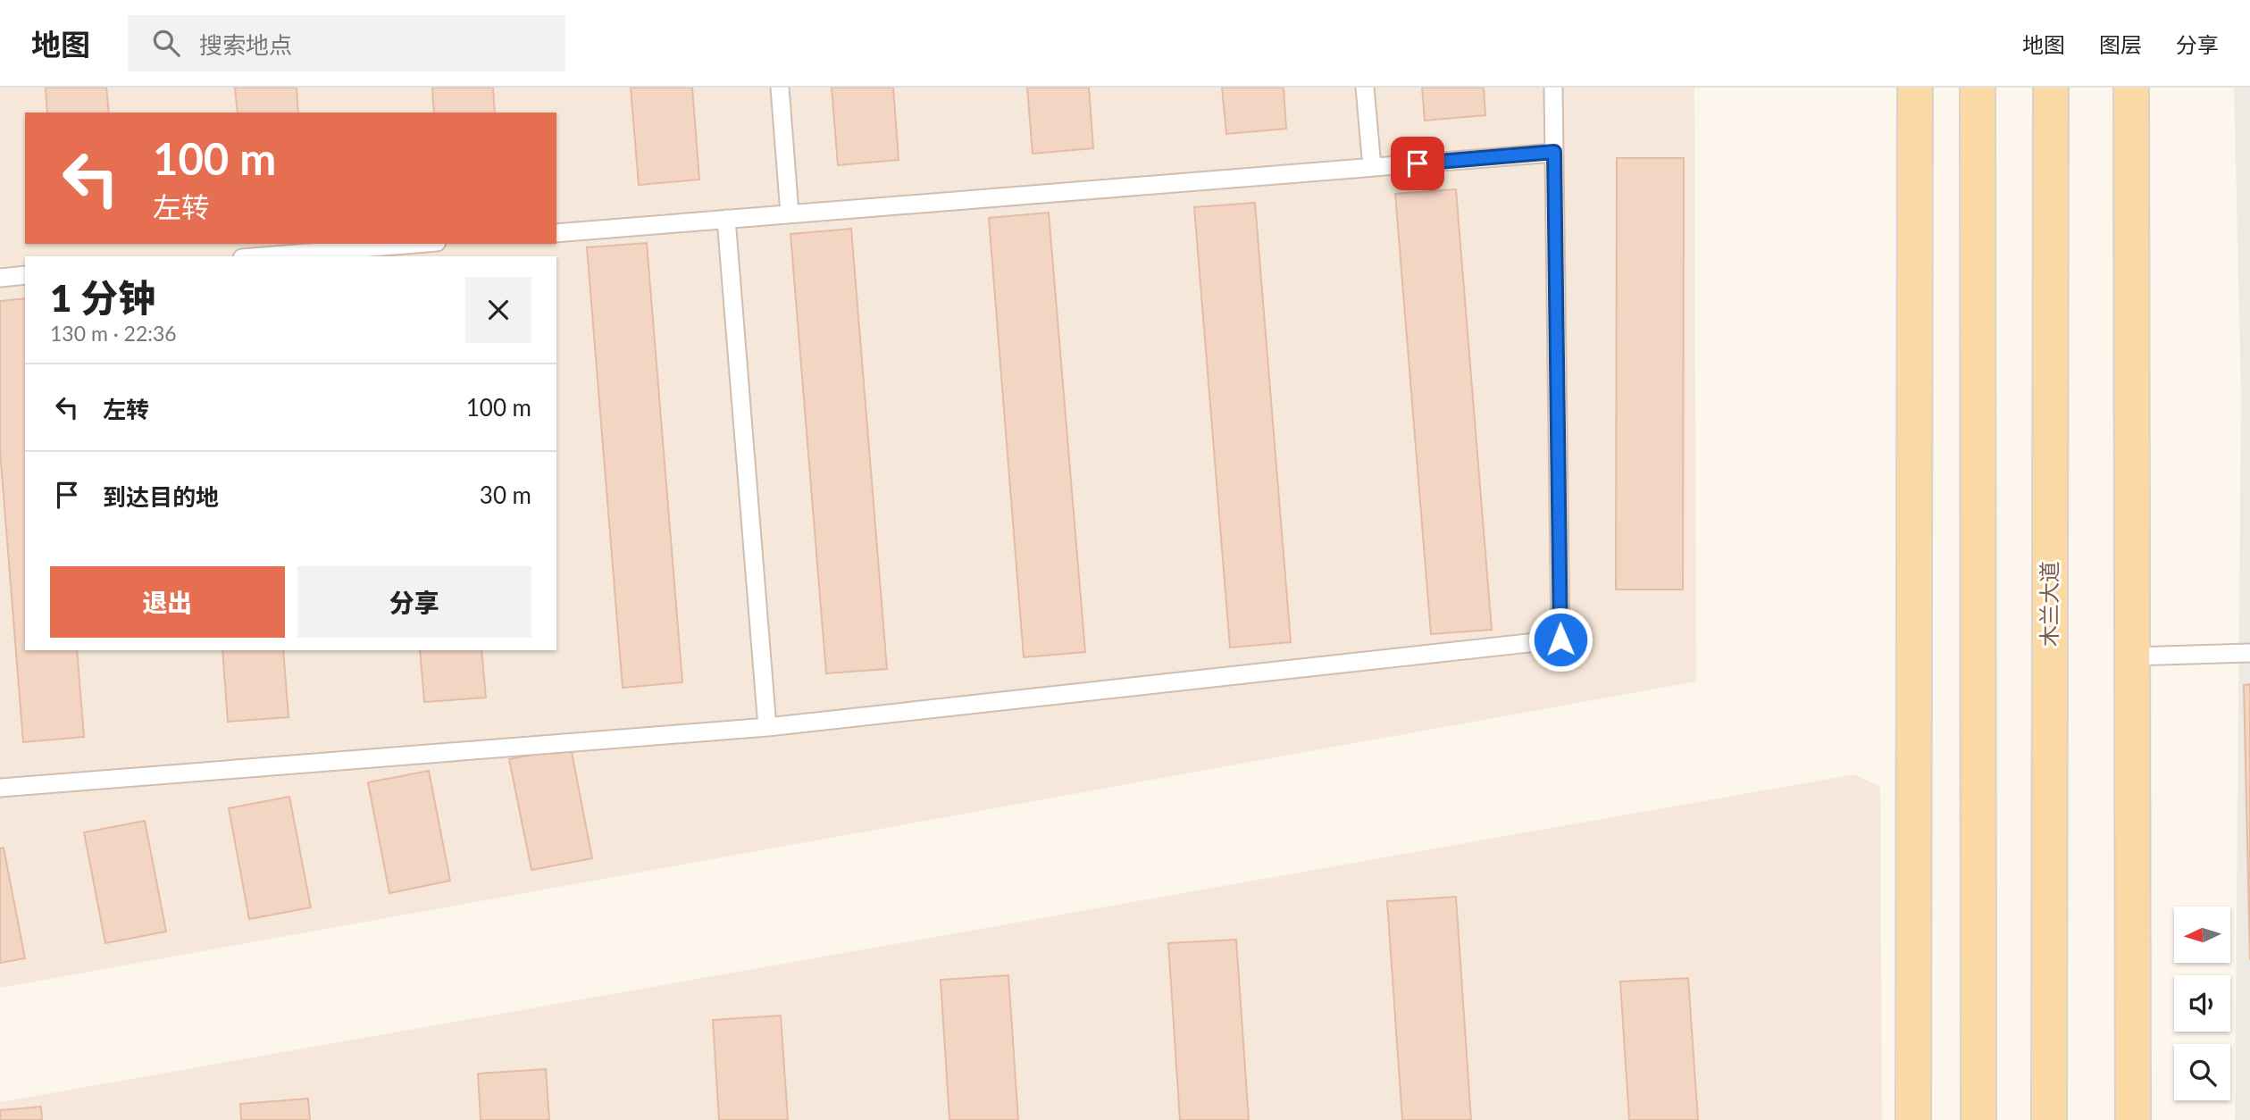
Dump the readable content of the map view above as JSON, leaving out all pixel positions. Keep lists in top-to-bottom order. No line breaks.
{"streets":{"main road":["木兰大道"]},"north":"left","page":{"header":"地图","search":"搜索地点","nav":["地图","图层","分享"],"turn":["100 m","左转"],"heading":["1 分钟","130 m · 22:36"],"list":[{"name":"左转","value":"100 m"},{"name":"到达目的地","value":"30 m"}],"buttons":["退出","分享"]}}
